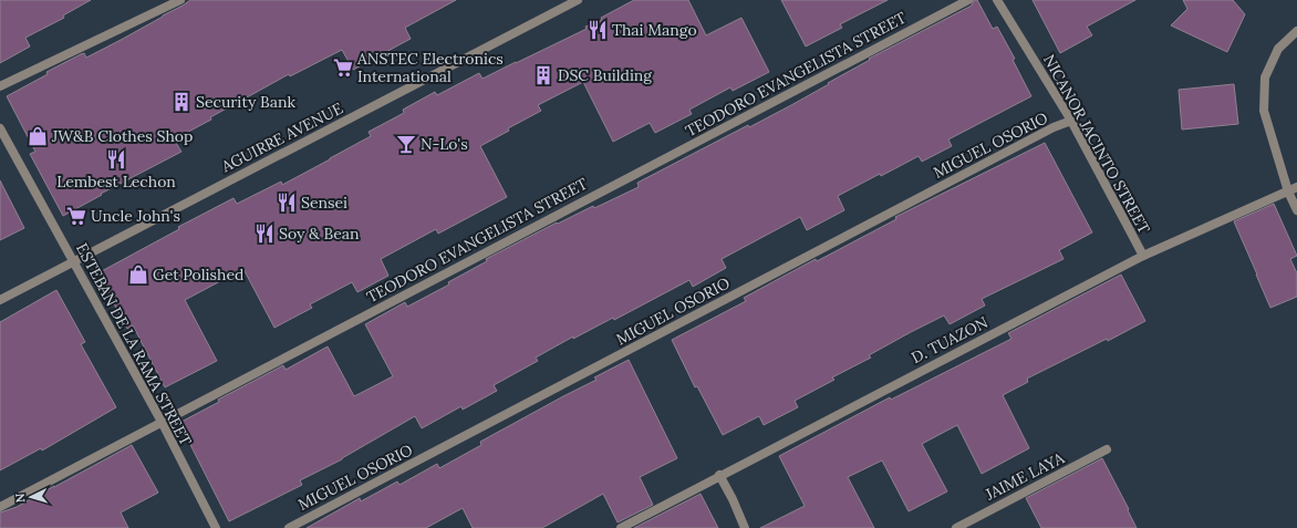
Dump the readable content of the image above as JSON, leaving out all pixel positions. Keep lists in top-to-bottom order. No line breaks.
{"streets":{"street":["TEODORO EVANGELISTA STREET","AGUIRRE AVENUE","NICANOR JACINTO STREET","MIGUEL OSORIO","D. TUAZON","ESTEBAN DE LA RAMA STREET","JAIME LAYA"]},"crossings":[["TEODORO EVANGELISTA STREET","ESTEBAN DE LA RAMA STREET"],["AGUIRRE AVENUE","ESTEBAN DE LA RAMA STREET"],["NICANOR JACINTO STREET","MIGUEL OSORIO"],["NICANOR JACINTO STREET","D. TUAZON"]],"places":{"restaurant":["Thai Mango","Lembest Lechon","Sensei","Soy & Bean"],"supermarket":["ANSTEC Electronics International","Uncle John's"],"building":["DSC Building","Security Bank"],"shop":["JW&B Clothes Shop","Get Polished"],"bar":["N-Lo's"]},"north":"left"}
